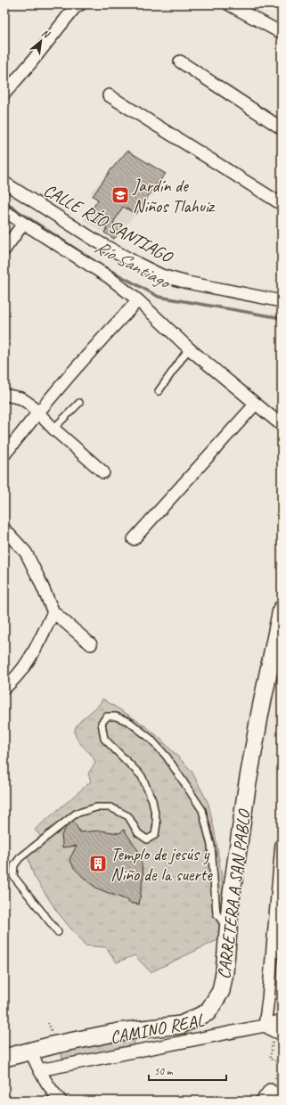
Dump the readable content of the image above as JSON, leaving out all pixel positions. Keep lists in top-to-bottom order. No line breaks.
{"streets":{"main road":["CARRETERA A SAN PABLO"],"street":["CALLE RÍO SANTIAGO","CAMINO REAL"]},"water":["Río Santiago"],"places":{"school or university":["Jardín de Niños Tlahuiz"],"building":["Templo de jesús y Niño de la suerte"]},"scale_bar":"50 m","north":"top right"}
